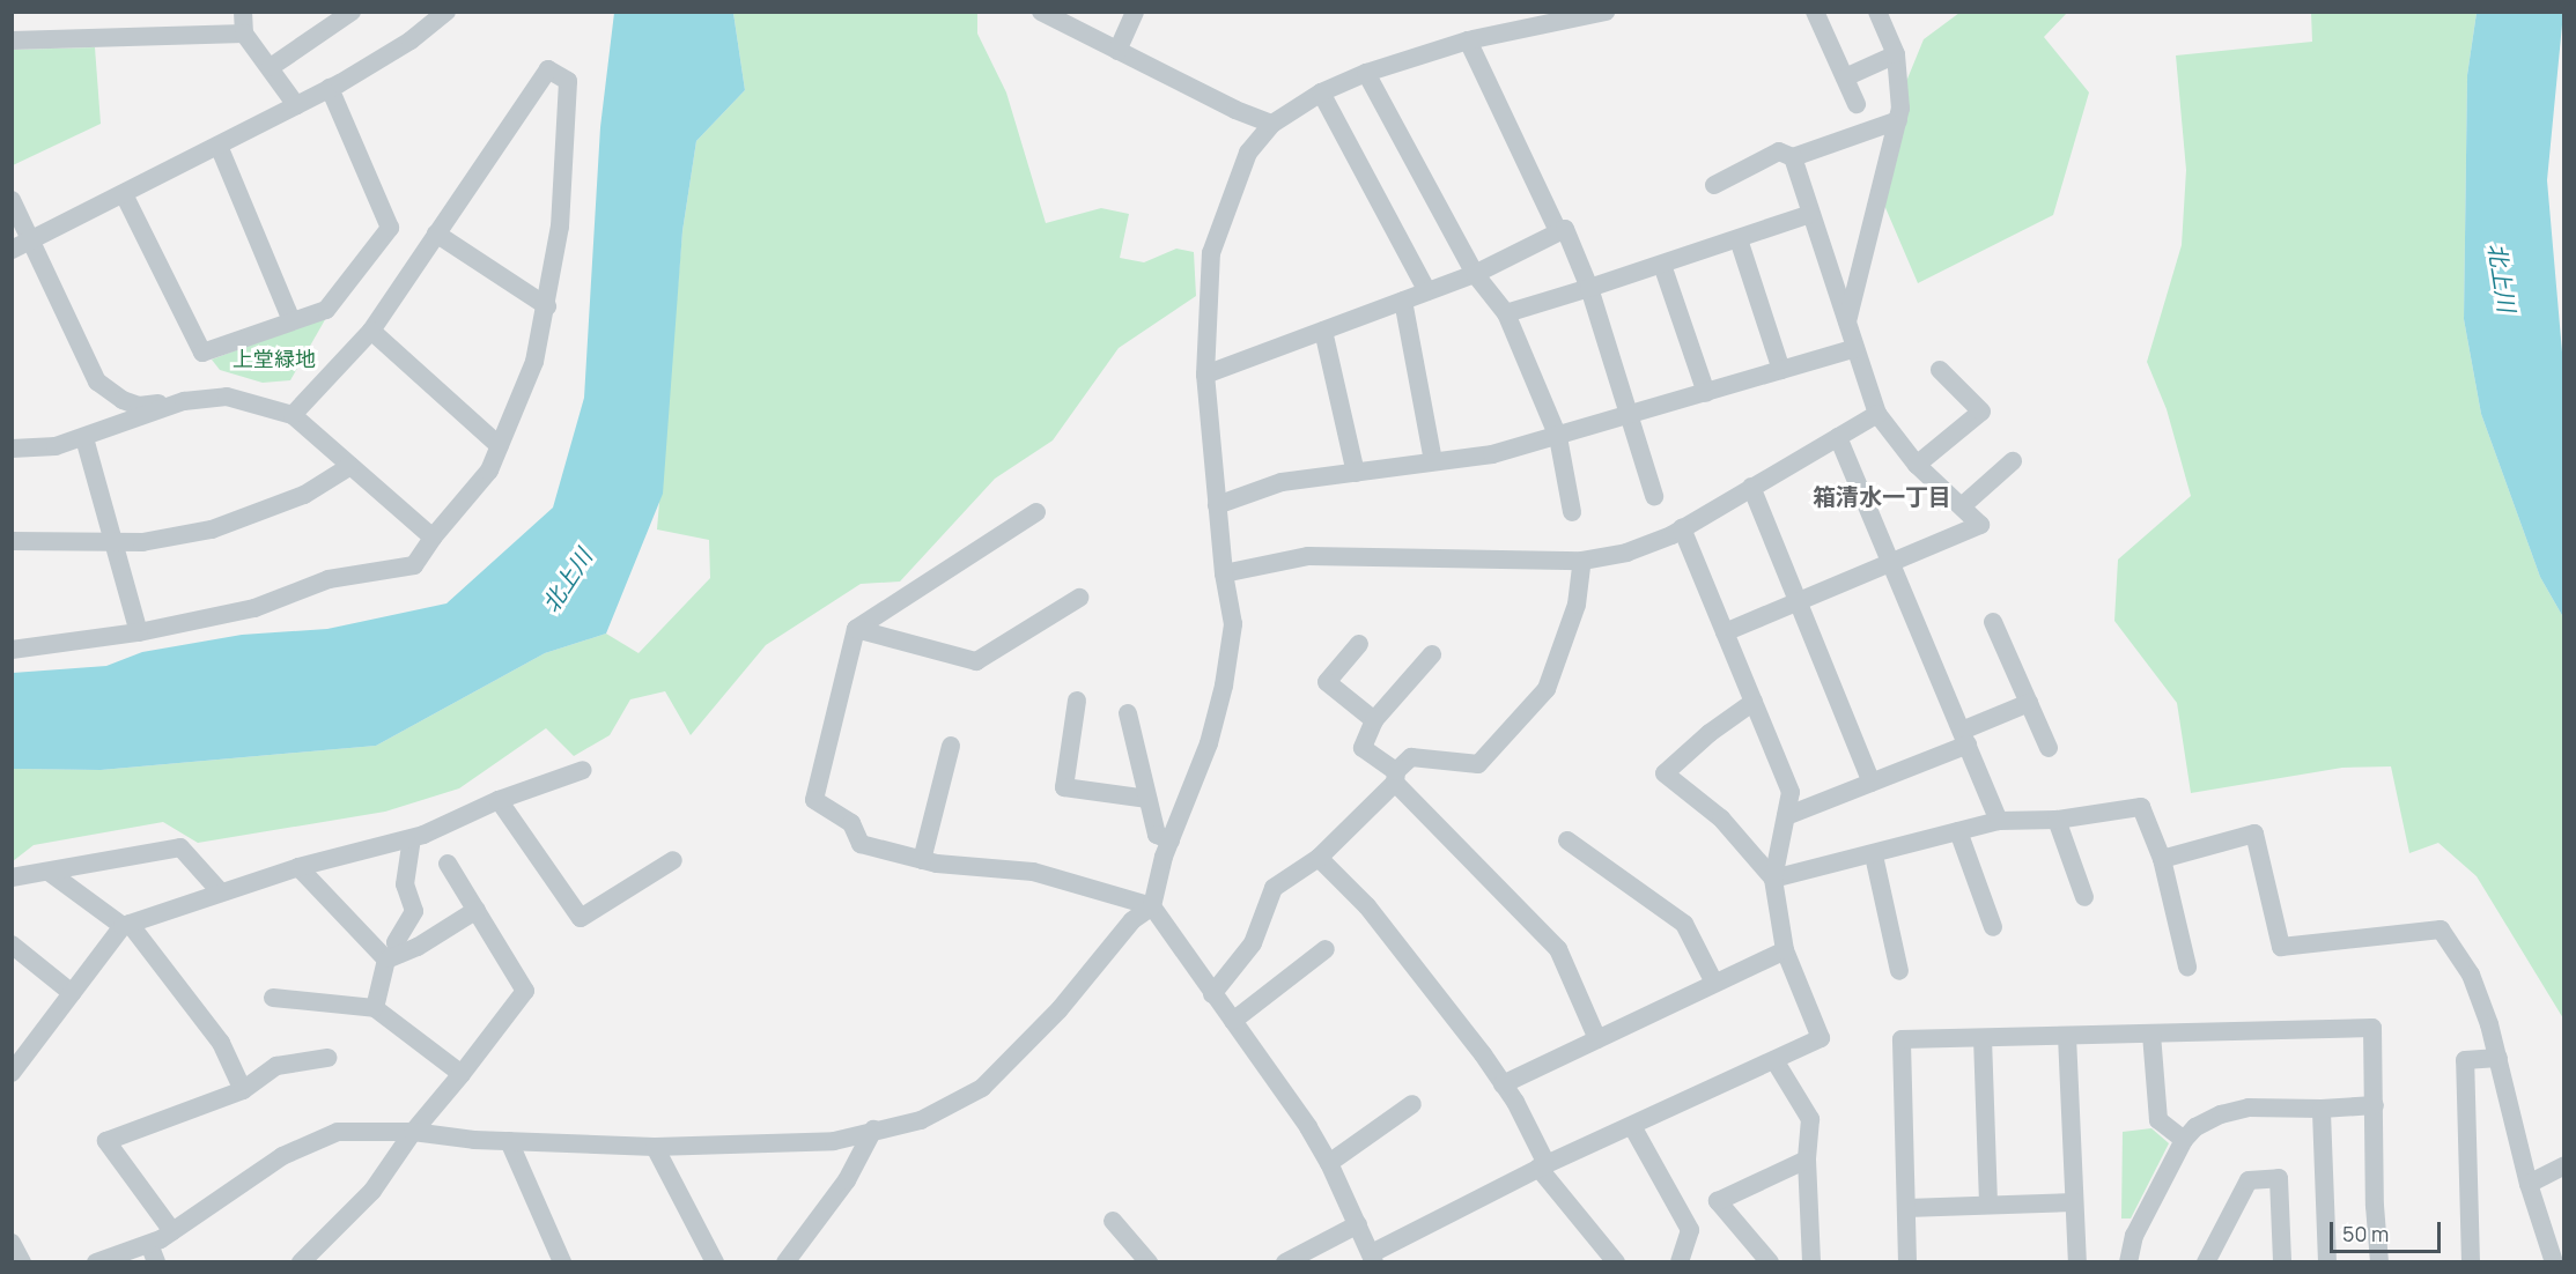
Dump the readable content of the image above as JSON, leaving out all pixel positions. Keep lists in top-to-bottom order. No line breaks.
{"districts":["箱清水一丁目"],"water":["北上川"],"parks":["上堂緑地"],"scale_bar":"50 m"}
